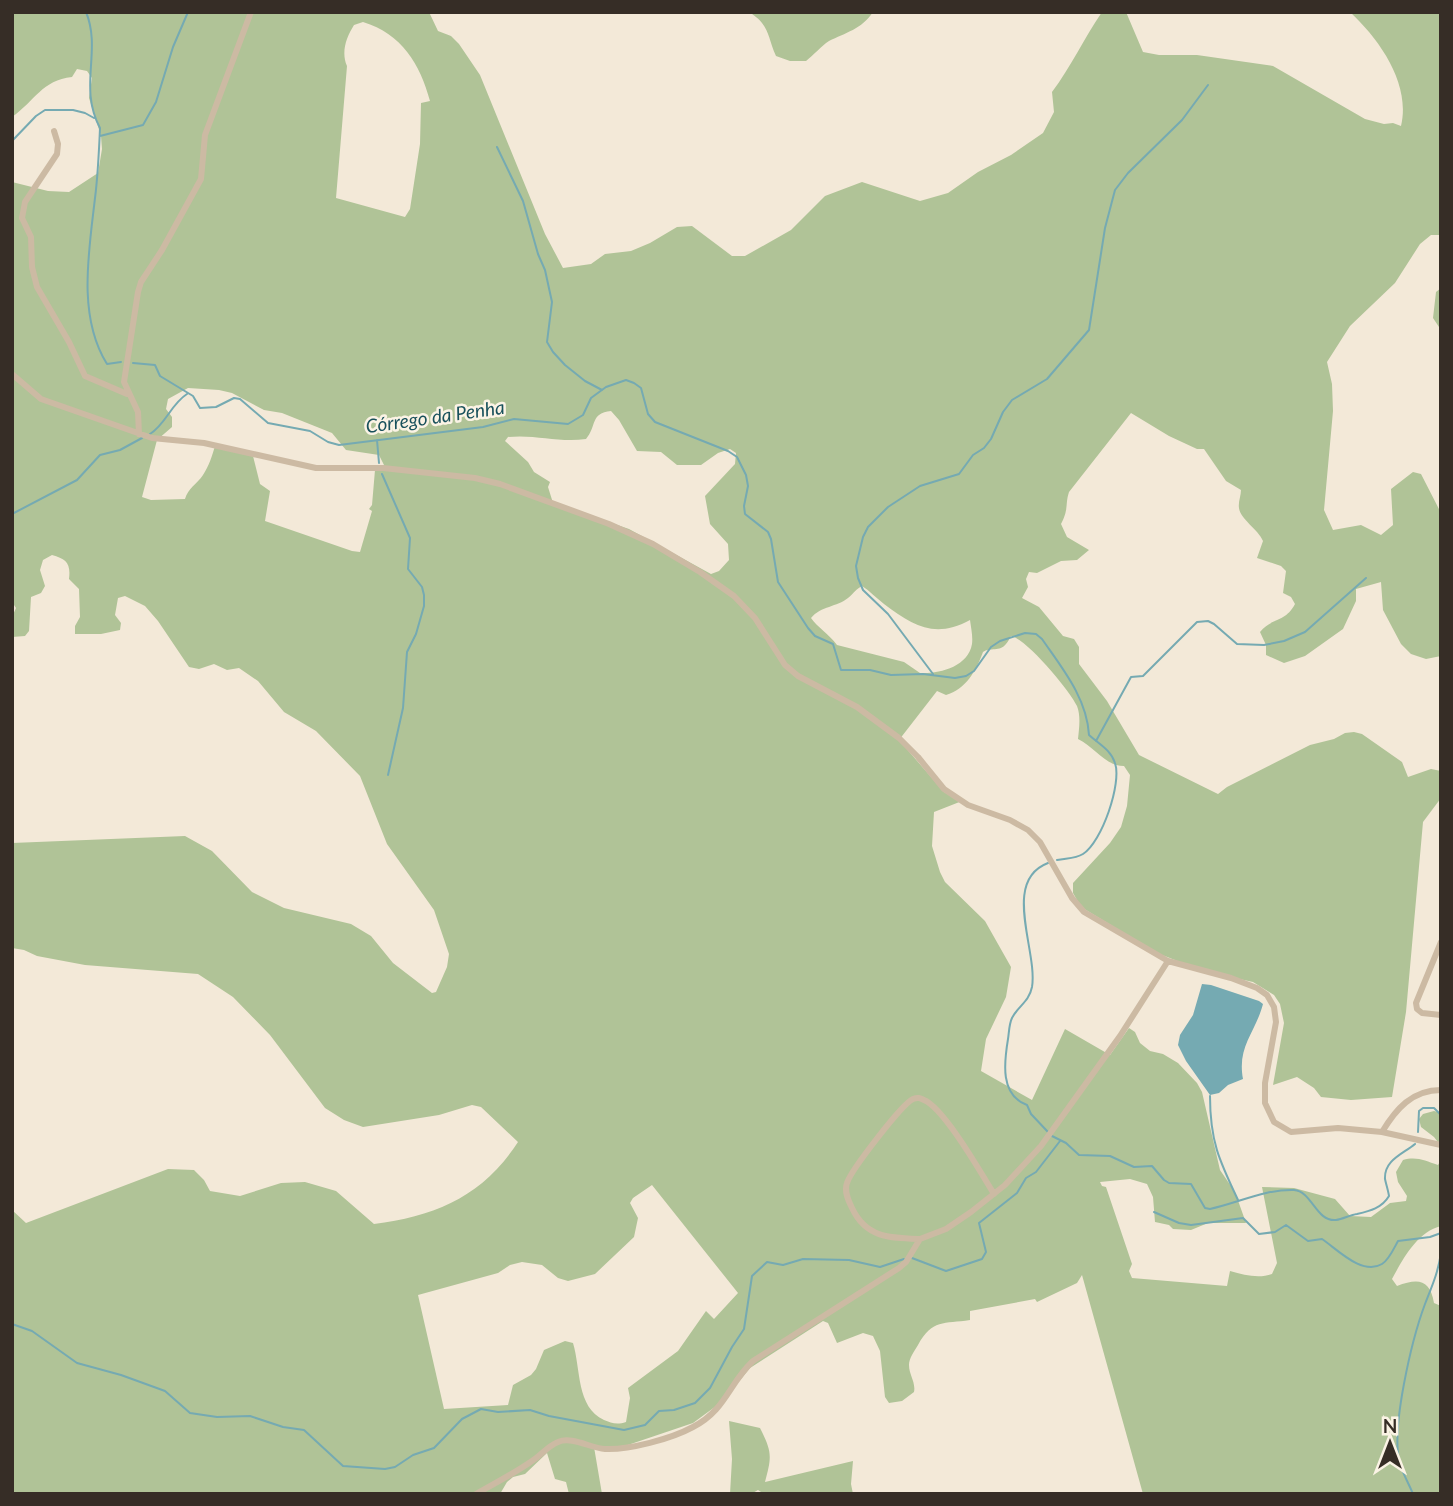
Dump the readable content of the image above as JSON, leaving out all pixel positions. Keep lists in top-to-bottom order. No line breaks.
{"water":["Córrego da Penha"],"north":"top"}
